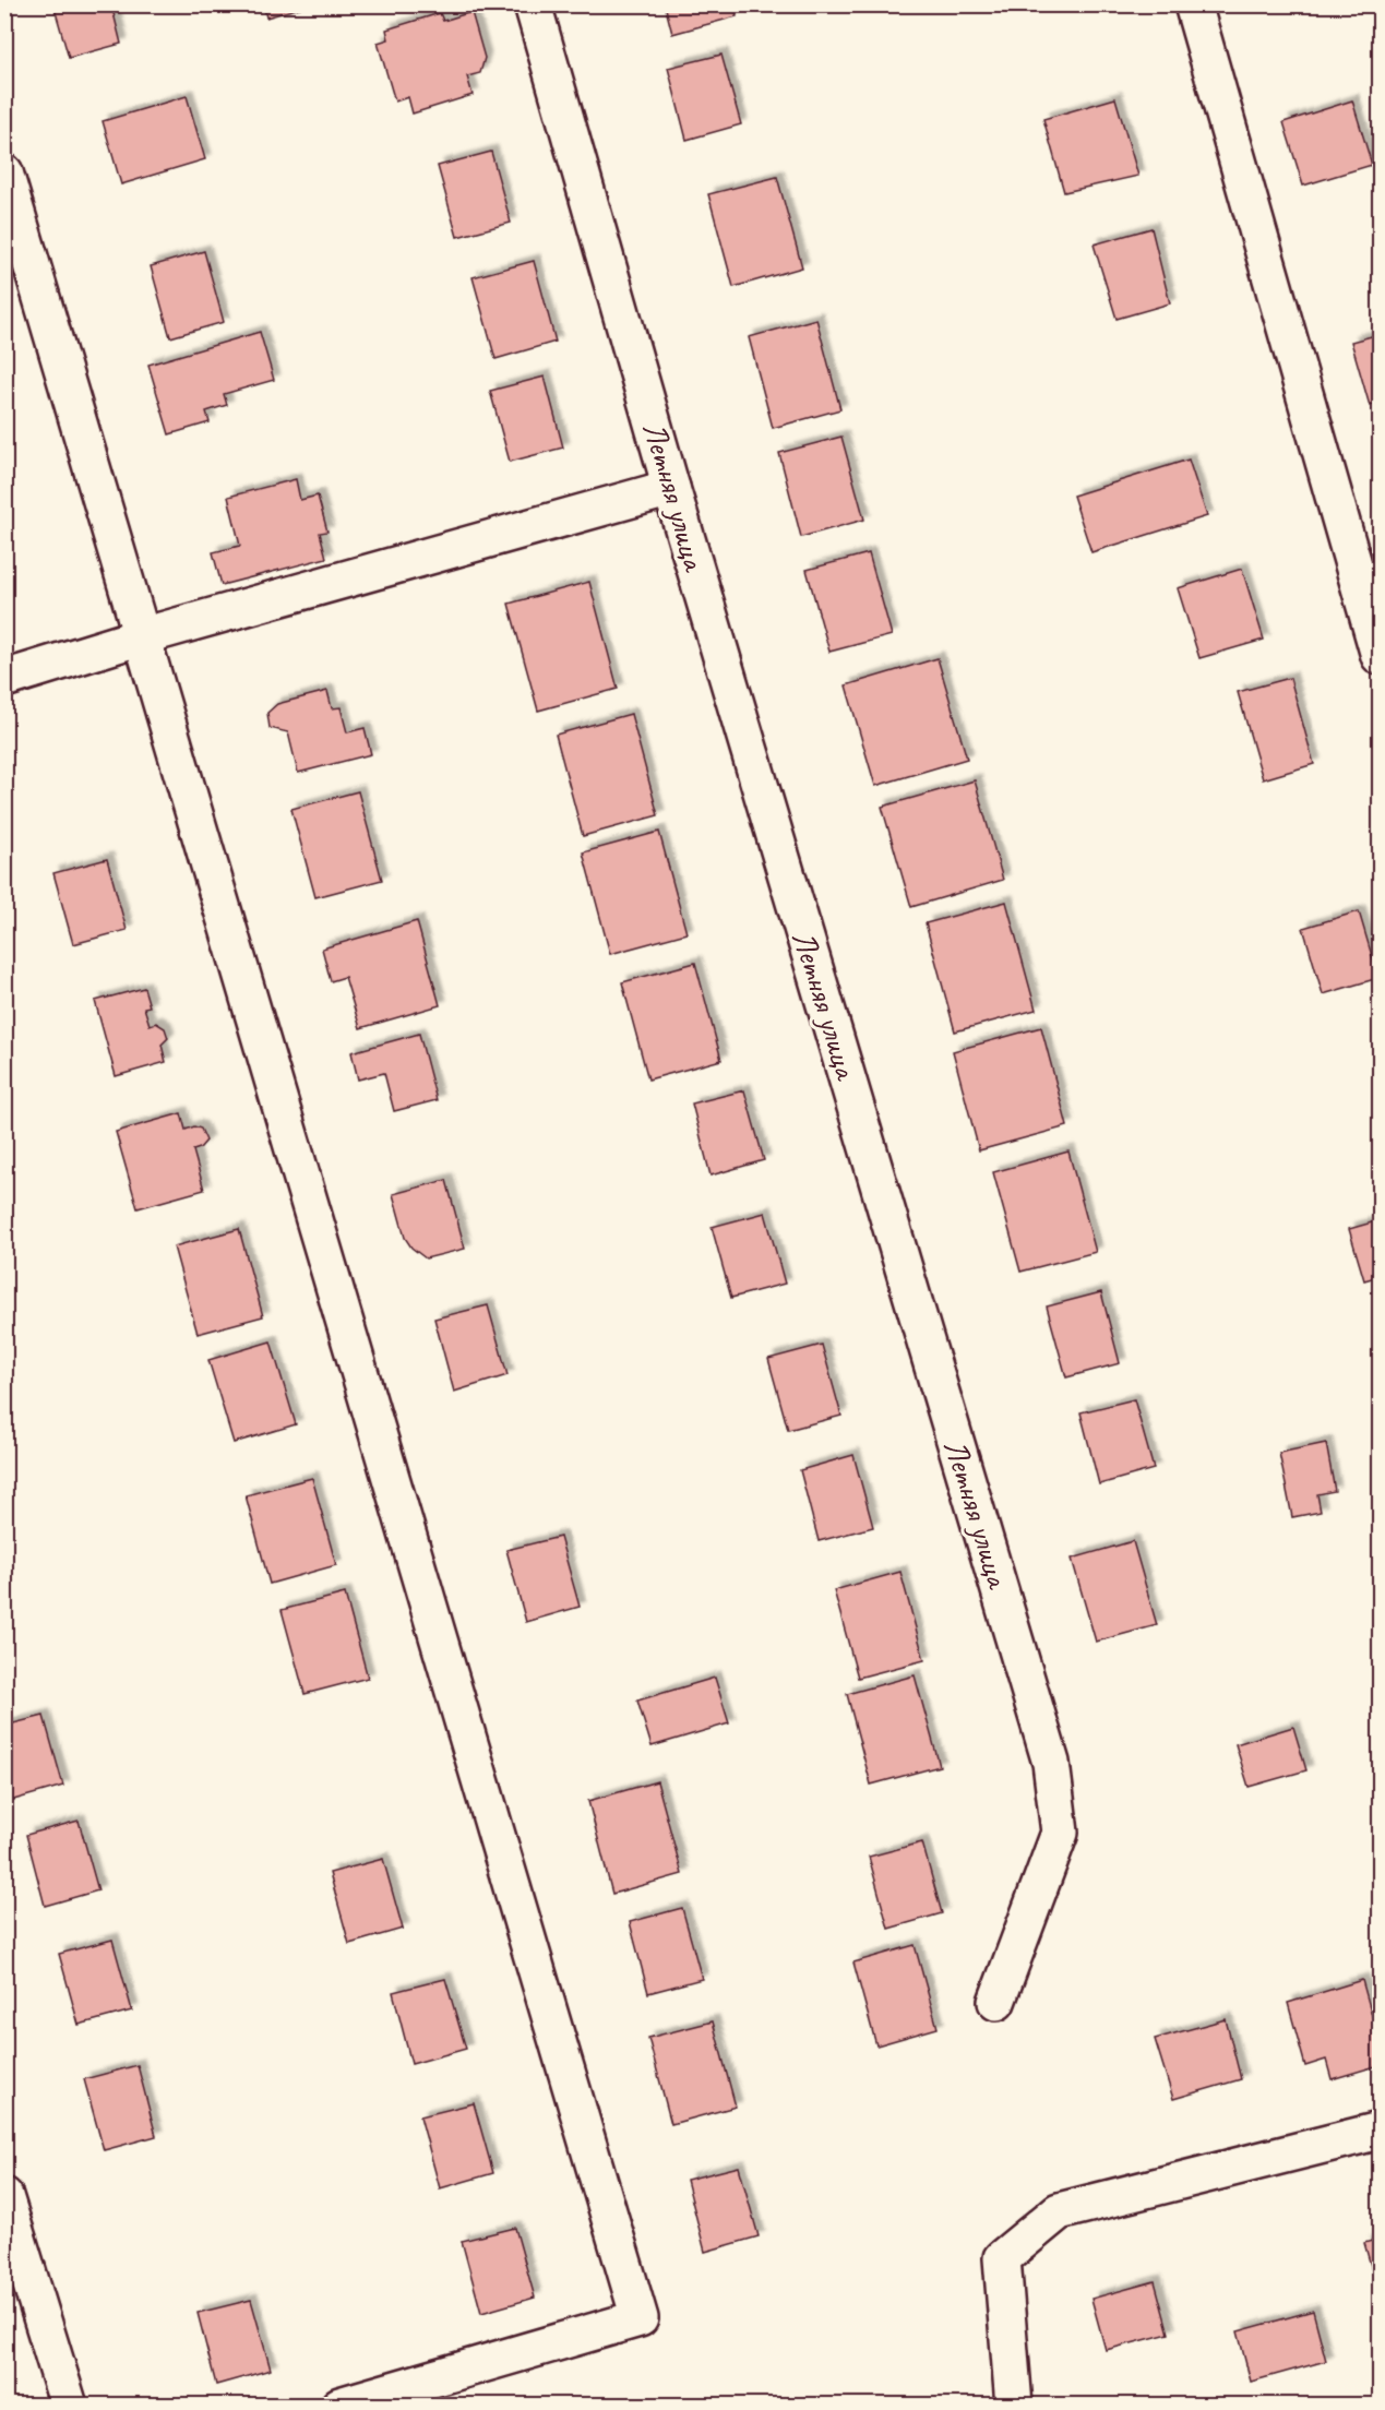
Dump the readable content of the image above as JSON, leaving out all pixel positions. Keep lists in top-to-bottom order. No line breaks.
{"streets":{"street":["Летняя улица"]}}
